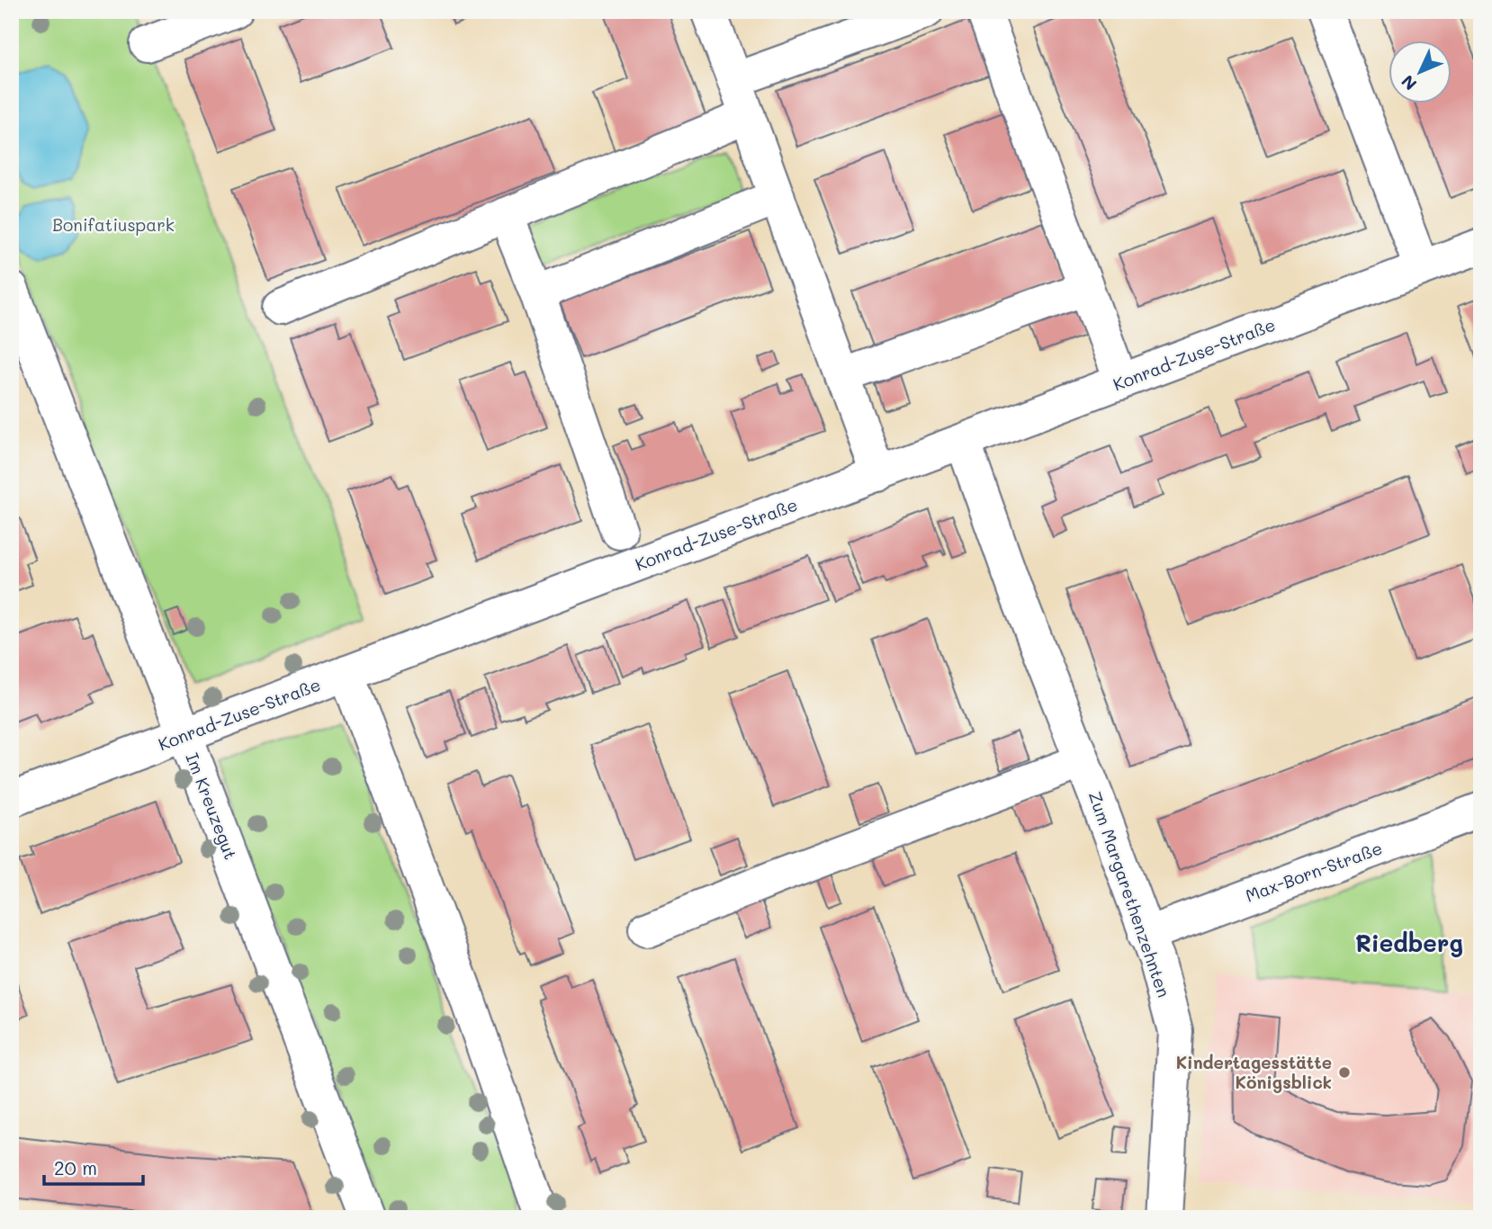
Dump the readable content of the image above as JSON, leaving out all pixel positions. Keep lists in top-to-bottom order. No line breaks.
{"streets":{"street":["Konrad-Zuse-Straße","Im Kreuzegut","Max-Born-Straße","Zum Margarethenzehnten"]},"crossings":[["Konrad-Zuse-Straße","Im Kreuzegut"],["Konrad-Zuse-Straße","Zum Margarethenzehnten"],["Max-Born-Straße","Zum Margarethenzehnten"]],"districts":["Riedberg"],"parks":["Bonifatiuspark"],"places":["Kindertagesstätte Königsblick"],"scale_bar":"20 m","north":"bottom left"}
